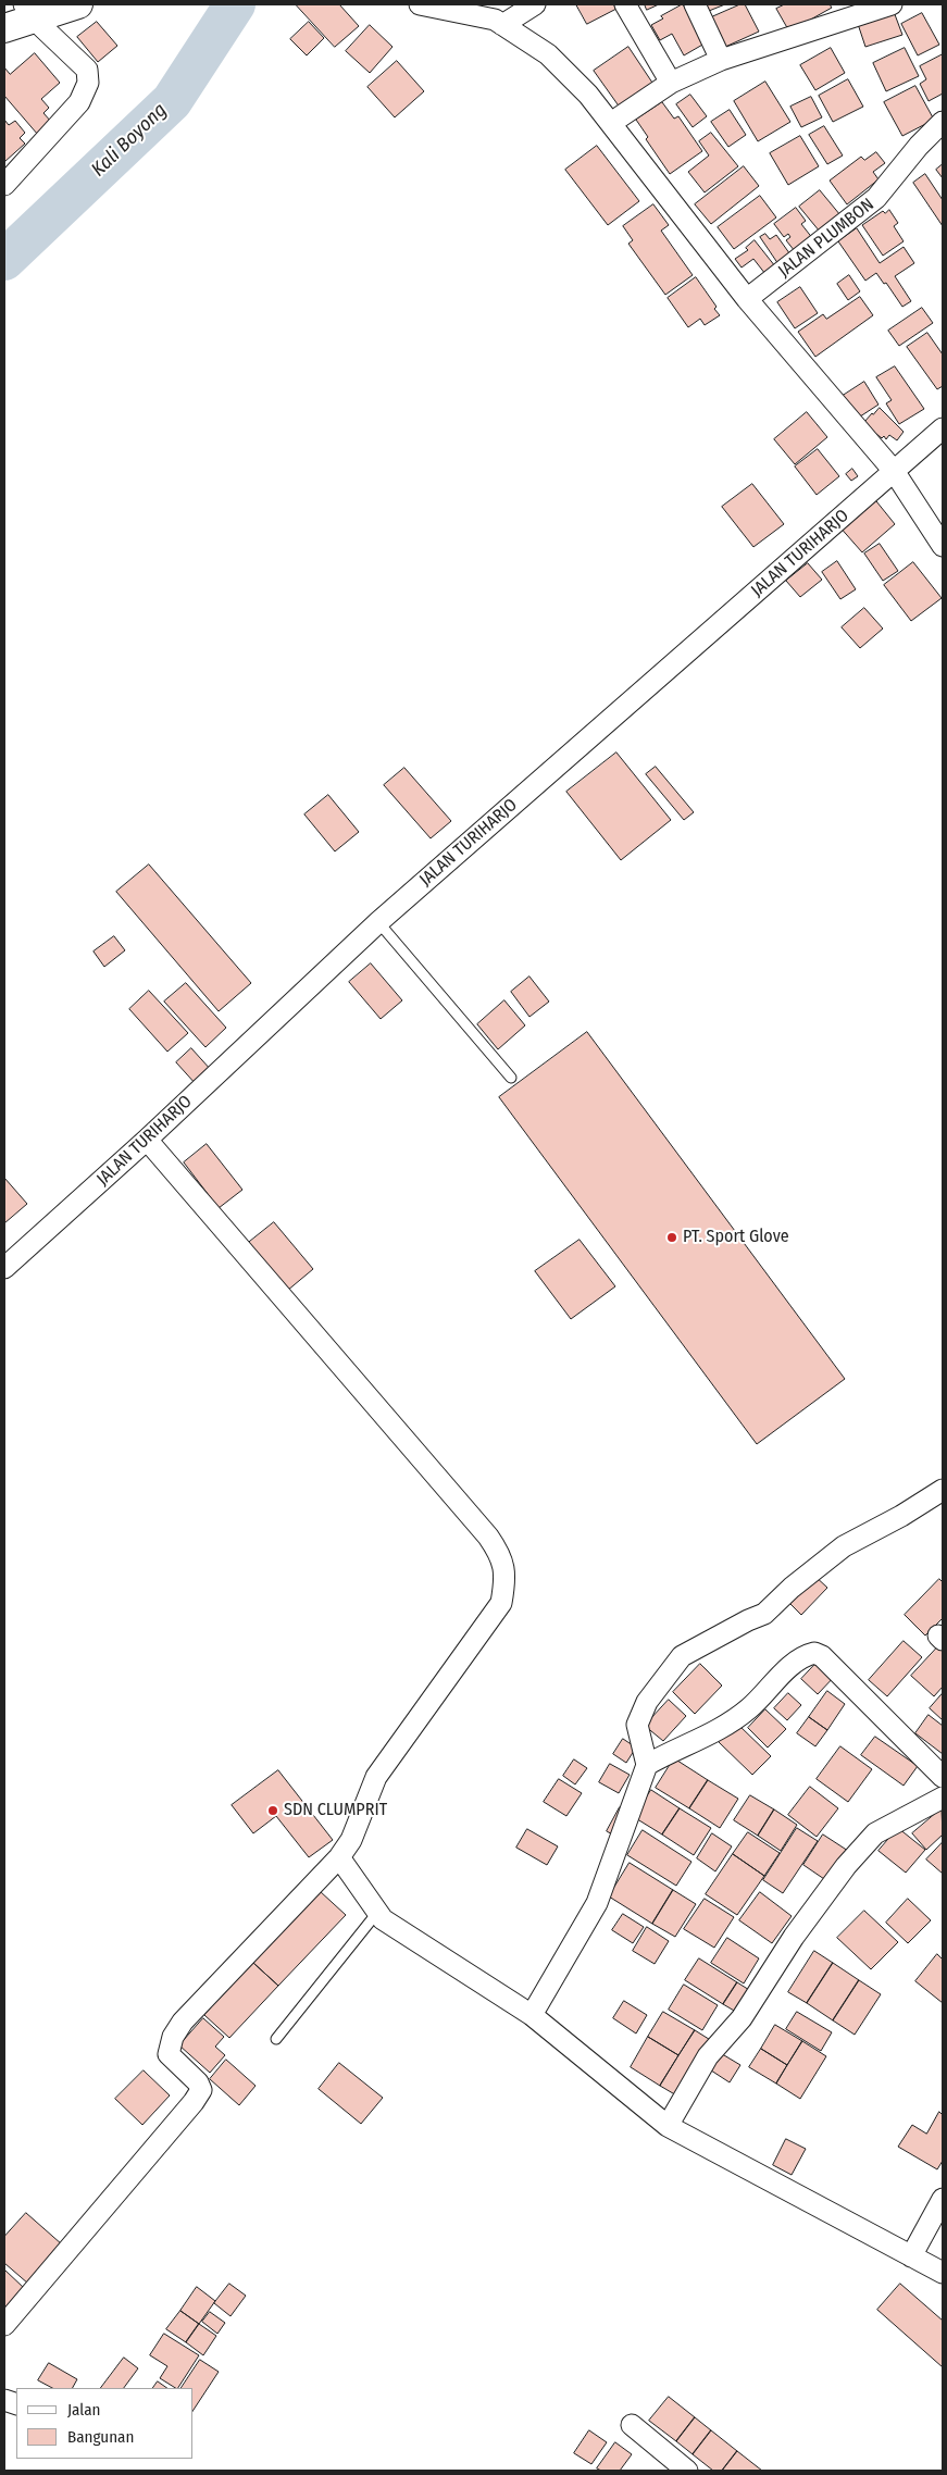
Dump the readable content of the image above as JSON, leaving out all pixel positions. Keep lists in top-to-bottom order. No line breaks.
{"streets":{"street":["JALAN PLUMBON","JALAN TURIHARJO"]},"water":["Kali Boyong"],"places":["PT. Sport Glove","SDN CLUMPRIT"],"legend":["Jalan","Bangunan"]}
